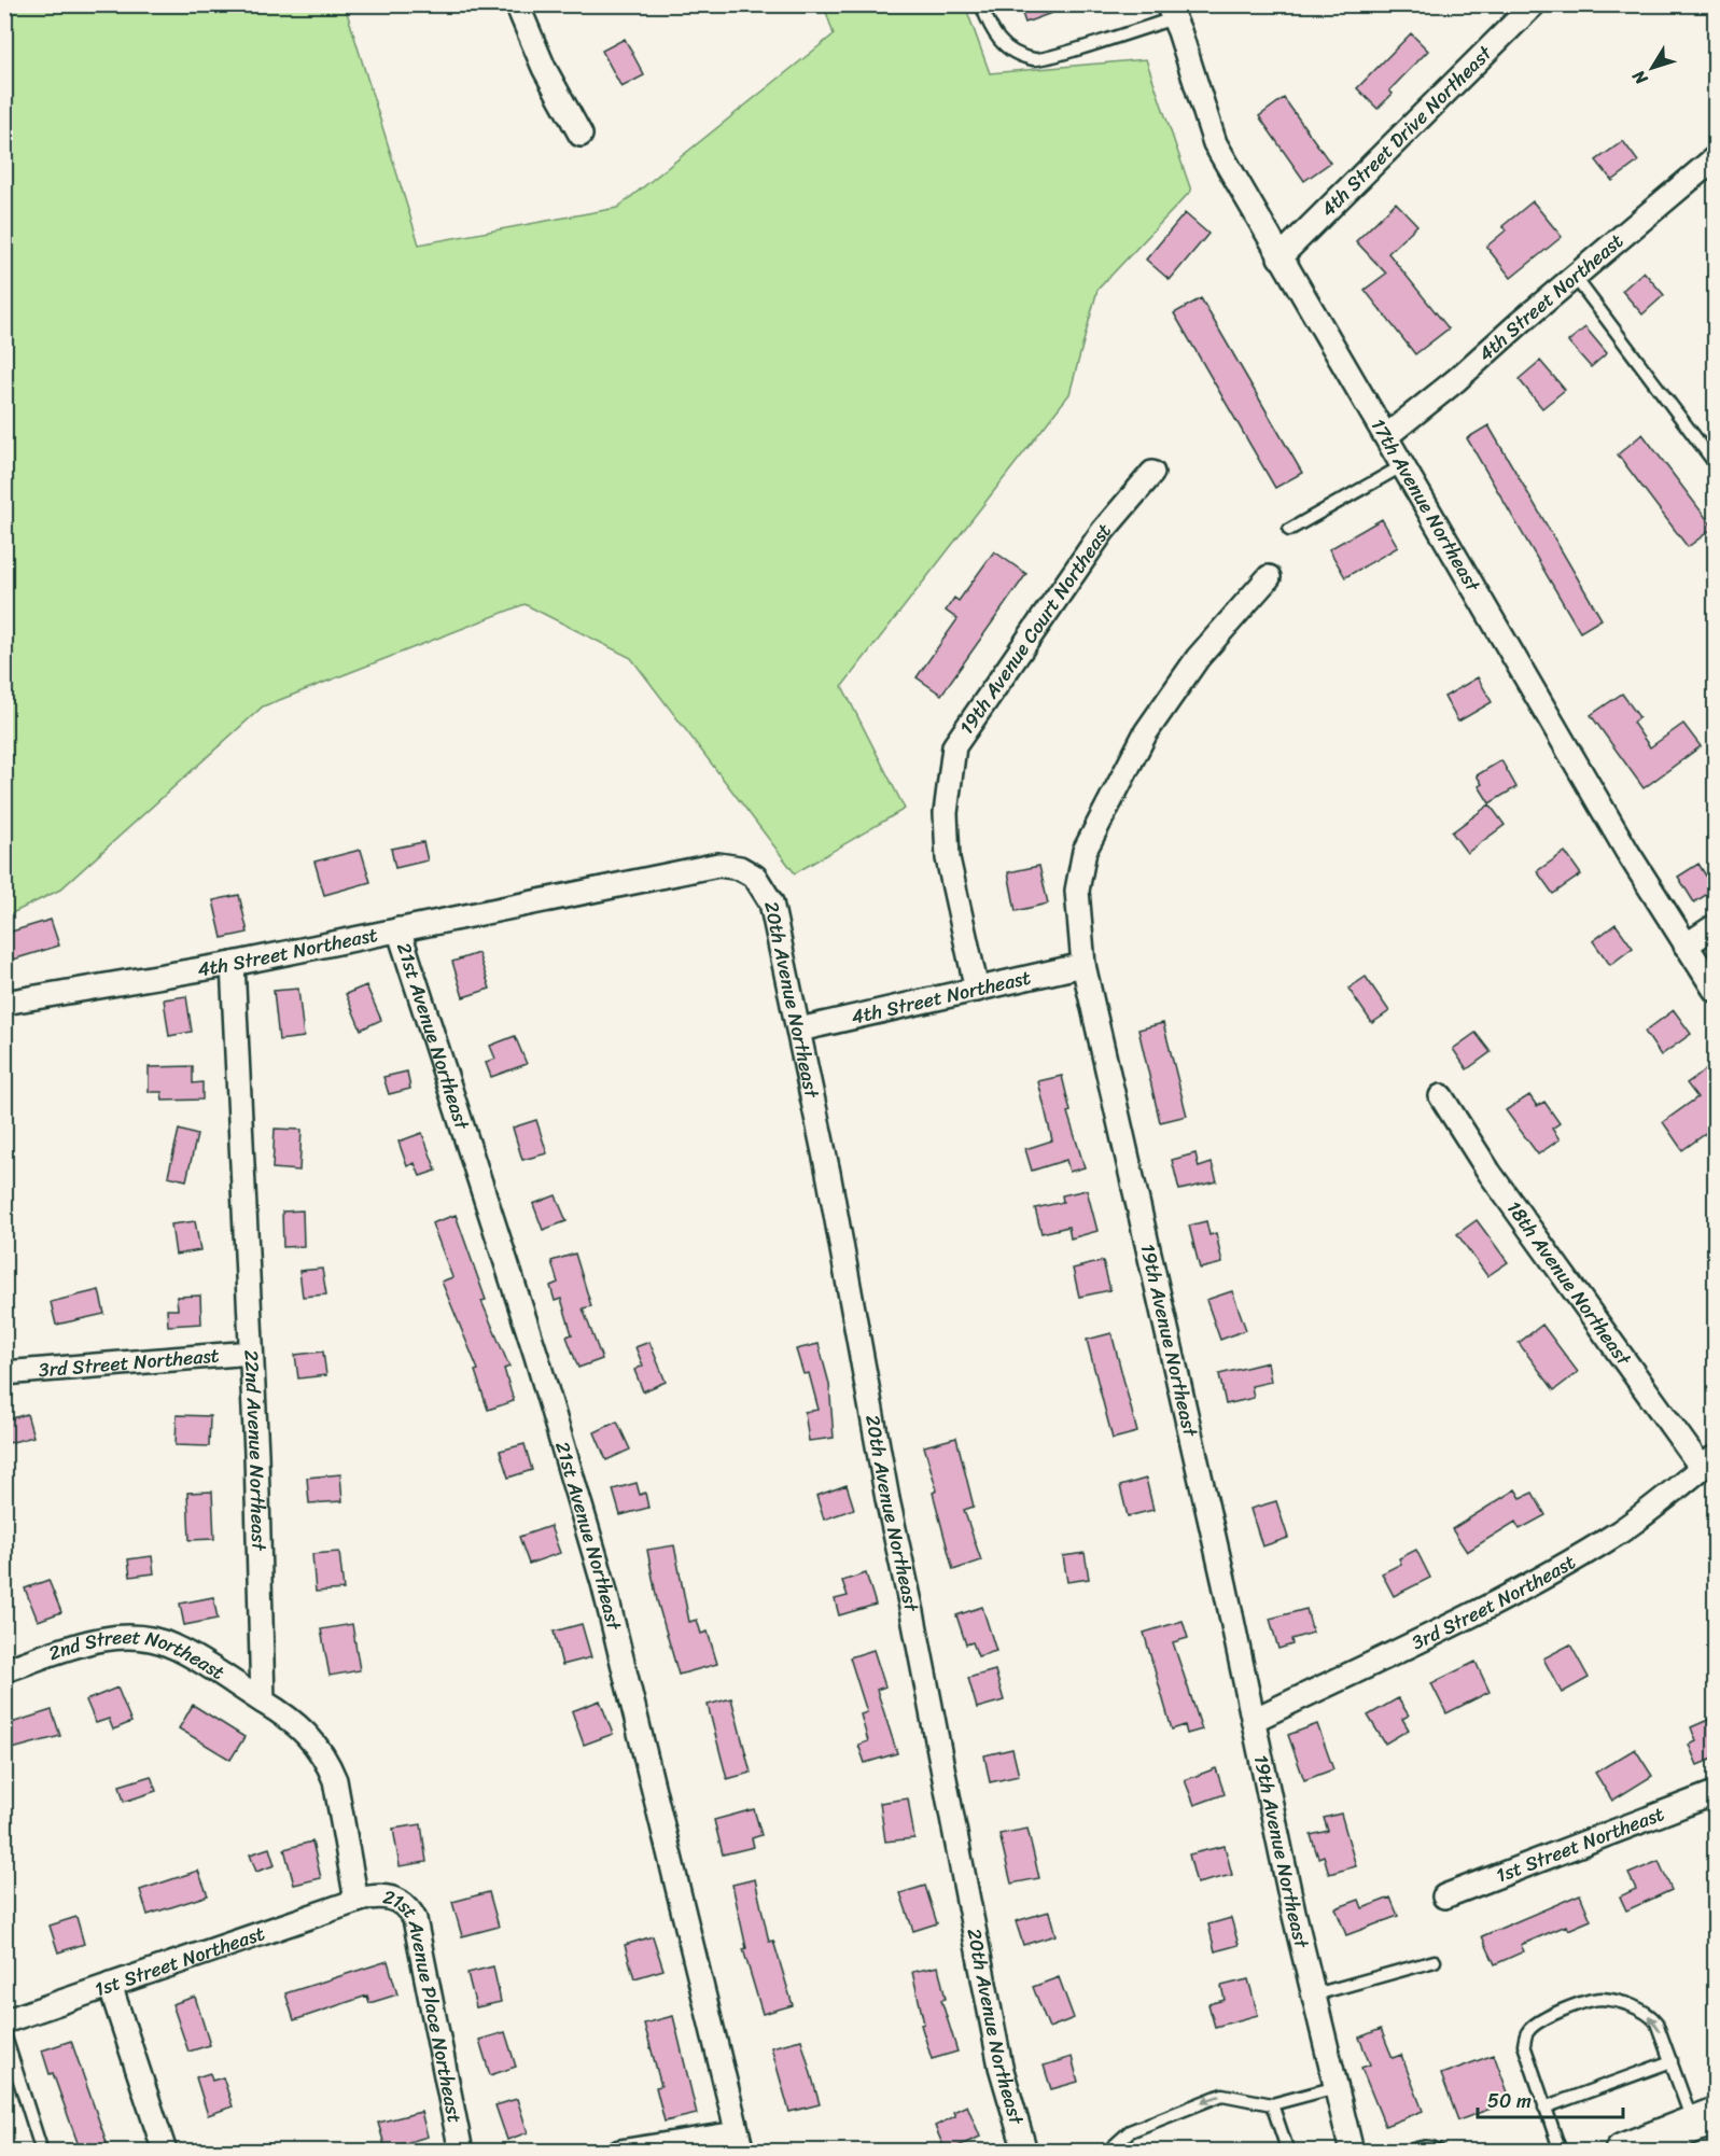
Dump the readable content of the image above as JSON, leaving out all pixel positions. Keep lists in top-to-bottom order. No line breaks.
{"streets":{"street":["4th Street Drive Northeast","4th Street Northeast","17th Avenue Northeast","19th Avenue Court Northeast","20th Avenue Northeast","21st Avenue Northeast","18th Avenue Northeast","19th Avenue Northeast","3rd Street Northeast","22nd Avenue Northeast","2nd Street Northeast","1st Street Northeast","21st Avenue Place Northeast"]},"crossings":[["4th Street Drive Northeast","17th Avenue Northeast"],["4th Street Northeast","17th Avenue Northeast"],["4th Street Northeast","19th Avenue Court Northeast"],["4th Street Northeast","20th Avenue Northeast"],["4th Street Northeast","21st Avenue Northeast"],["4th Street Northeast","19th Avenue Northeast"],["4th Street Northeast","22nd Avenue Northeast"],["18th Avenue Northeast","3rd Street Northeast"],["19th Avenue Northeast","3rd Street Northeast"],["3rd Street Northeast","22nd Avenue Northeast"],["22nd Avenue Northeast","2nd Street Northeast"],["1st Street Northeast","21st Avenue Place Northeast"]],"scale_bar":"50 m","north":"bottom left"}
